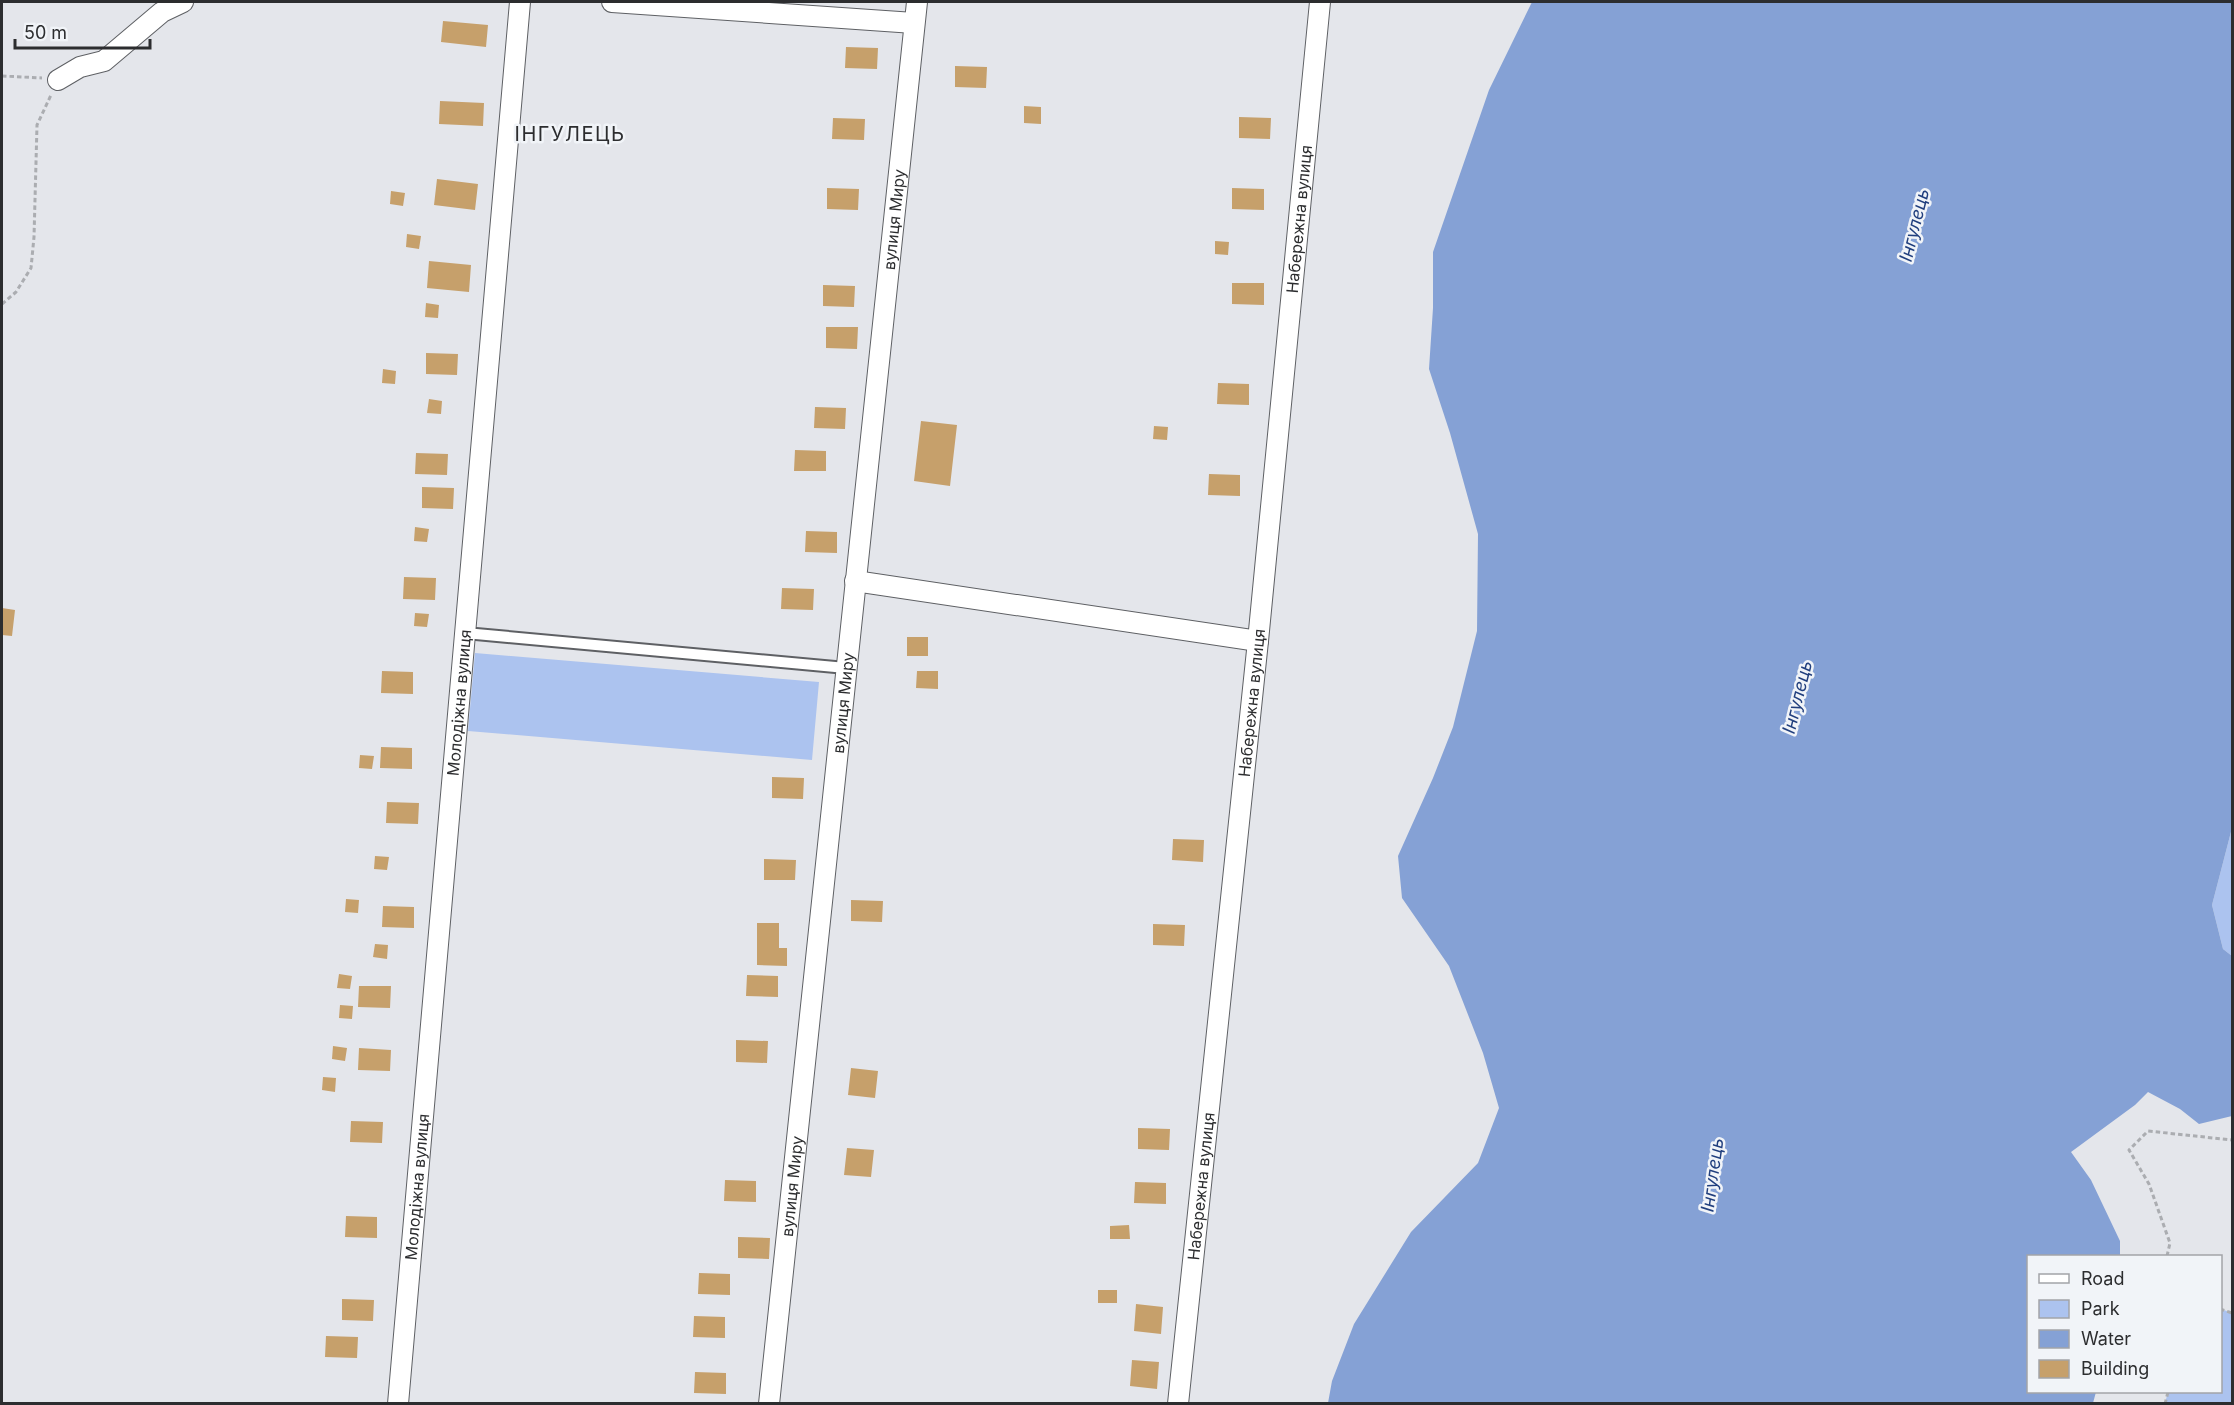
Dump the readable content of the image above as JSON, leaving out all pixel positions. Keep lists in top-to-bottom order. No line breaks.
{"streets":{"street":["вулиця Миру","Набережна вулиця","Молодіжна вулиця"]},"districts":["ІНГУЛЕЦЬ"],"water":["Інгулець"],"legend":["Road","Park","Water","Building"],"scale_bar":"50 m"}
